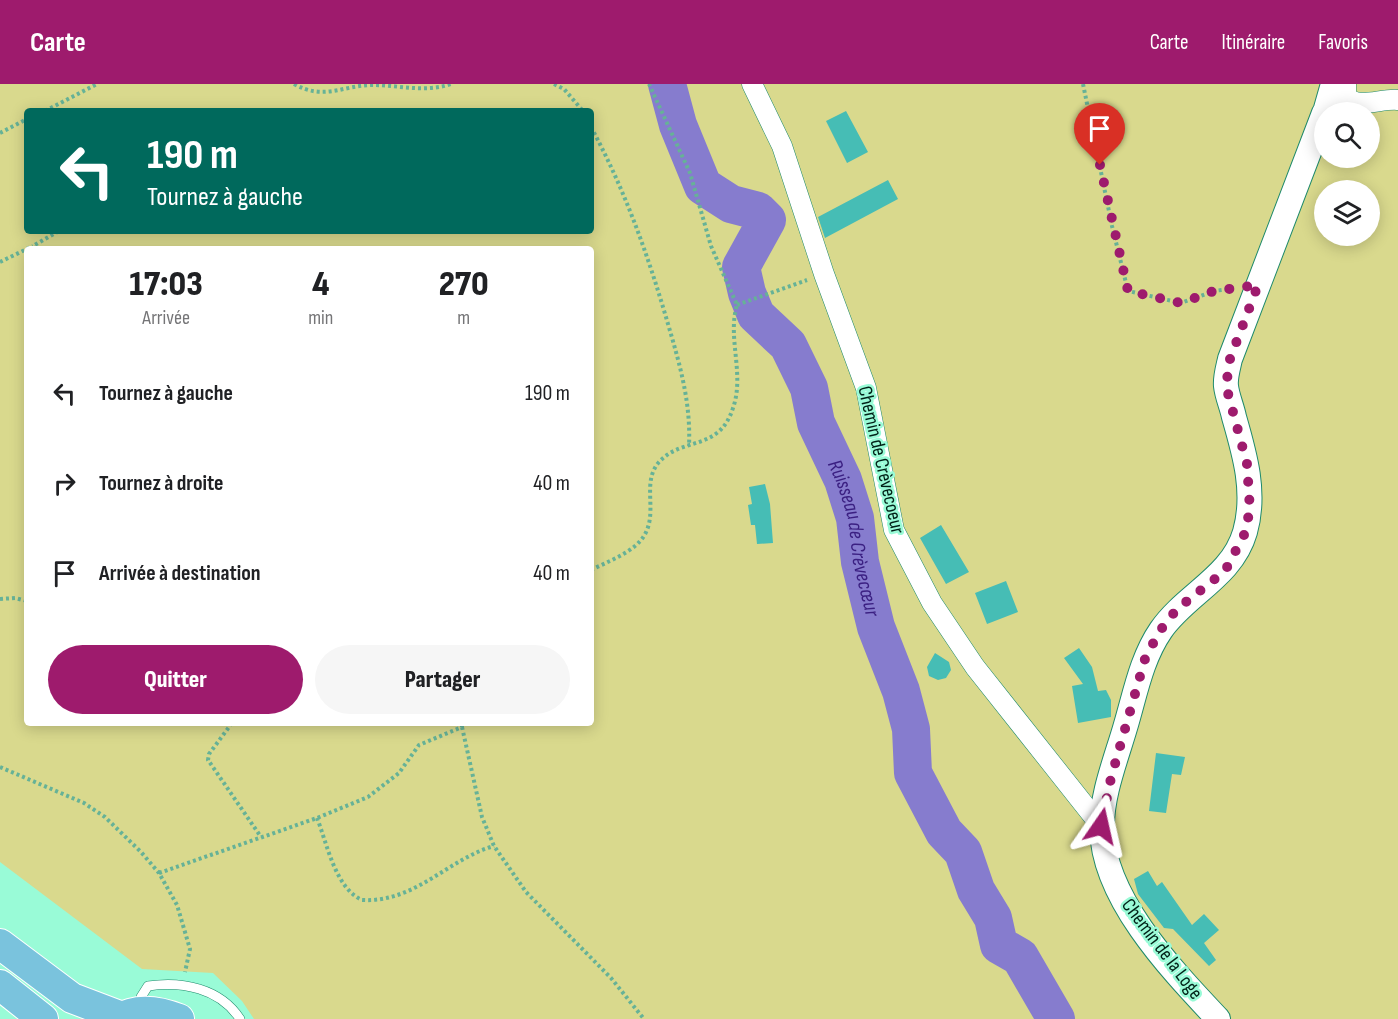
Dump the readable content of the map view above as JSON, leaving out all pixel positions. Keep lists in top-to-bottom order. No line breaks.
{"streets":{"street":["Chemin de Crèvecoeur","Chemin de la Loge"]},"crossings":[["Chemin de Crèvecoeur","Chemin de la Loge"]],"water":["Ruisseau de Crèvecœur"],"page":{"header":"Carte","nav":["Carte","Itinéraire","Favoris"],"turn":["190 m","Tournez à gauche"],"eta":["17:03","Arrivée","4","min","270","m"],"list":[{"name":"Tournez à gauche","value":"190 m"},{"name":"Tournez à droite","value":"40 m"},{"name":"Arrivée à destination","value":"40 m"}],"buttons":["Quitter","Partager"]}}
